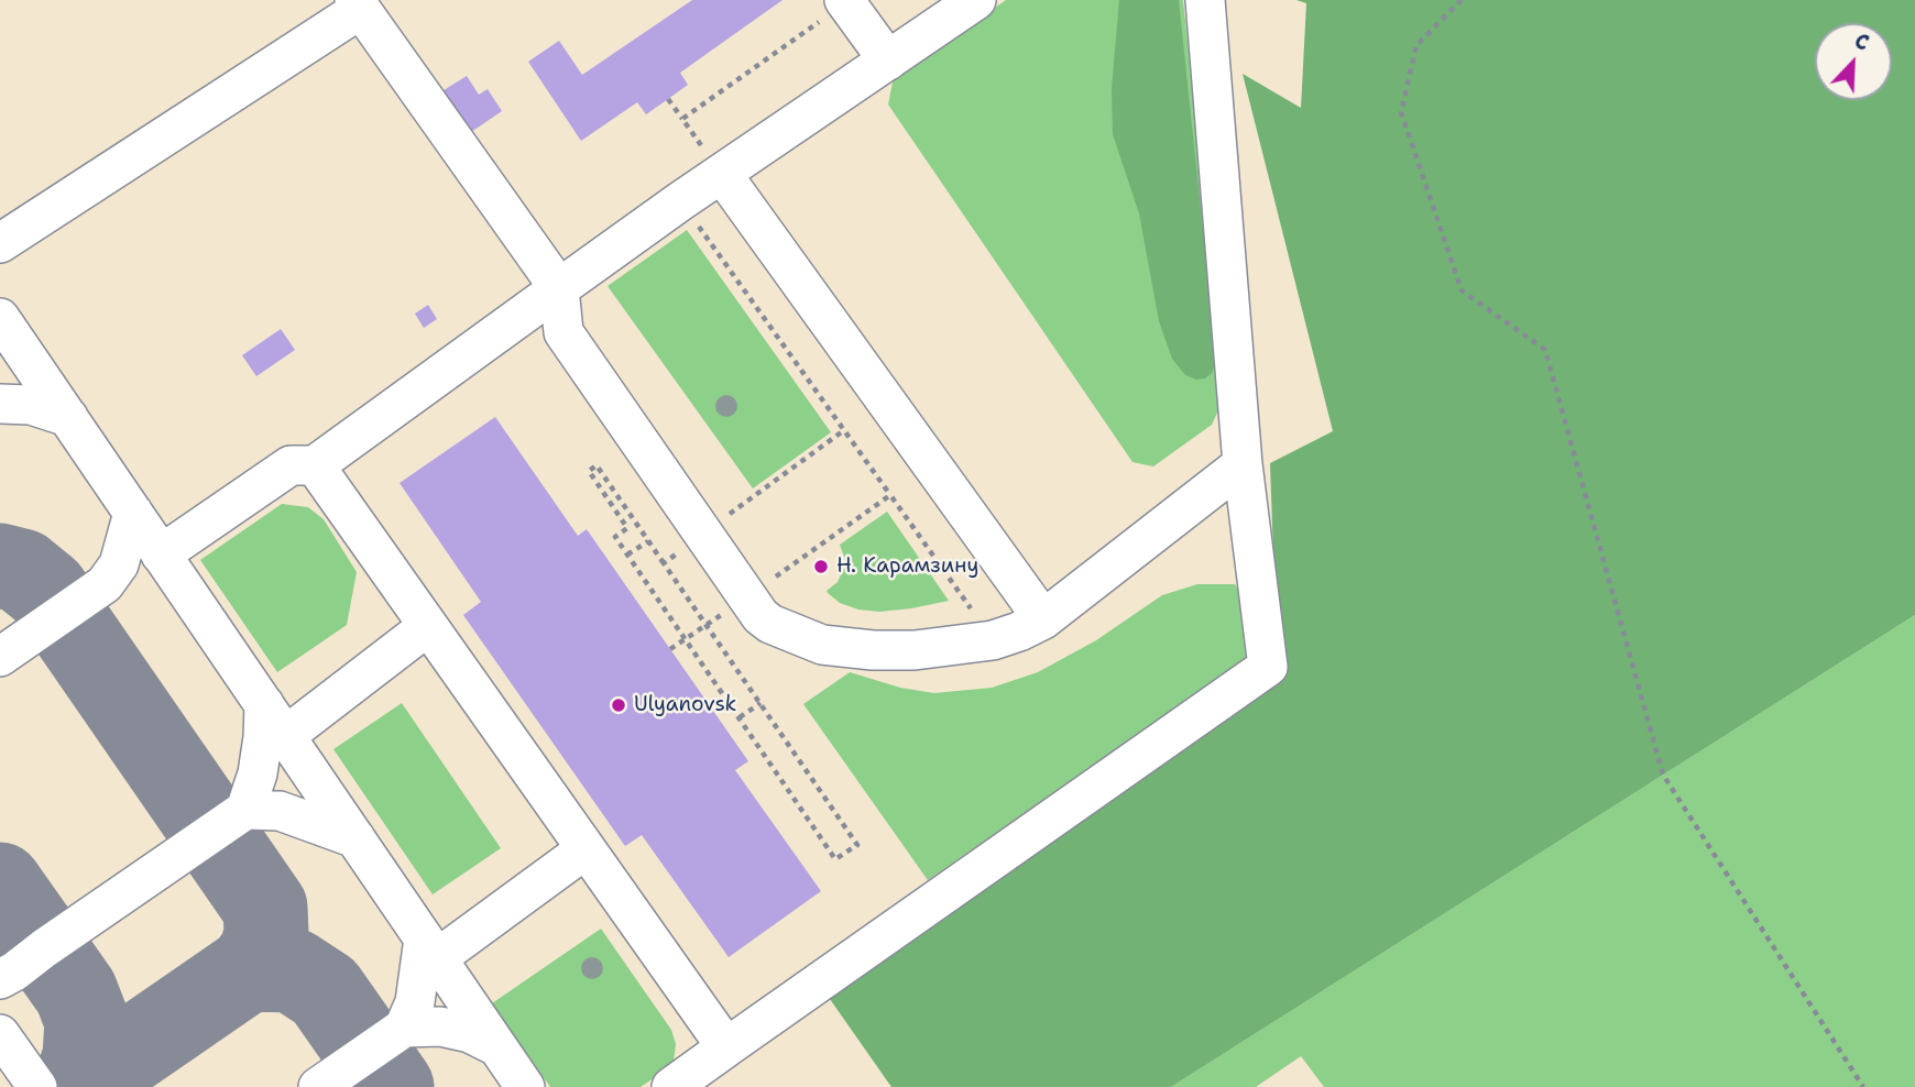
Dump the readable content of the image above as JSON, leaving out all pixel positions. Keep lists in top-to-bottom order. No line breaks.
{"places":["Н. Карамзину","Ulyanovsk"],"north":"top right"}
